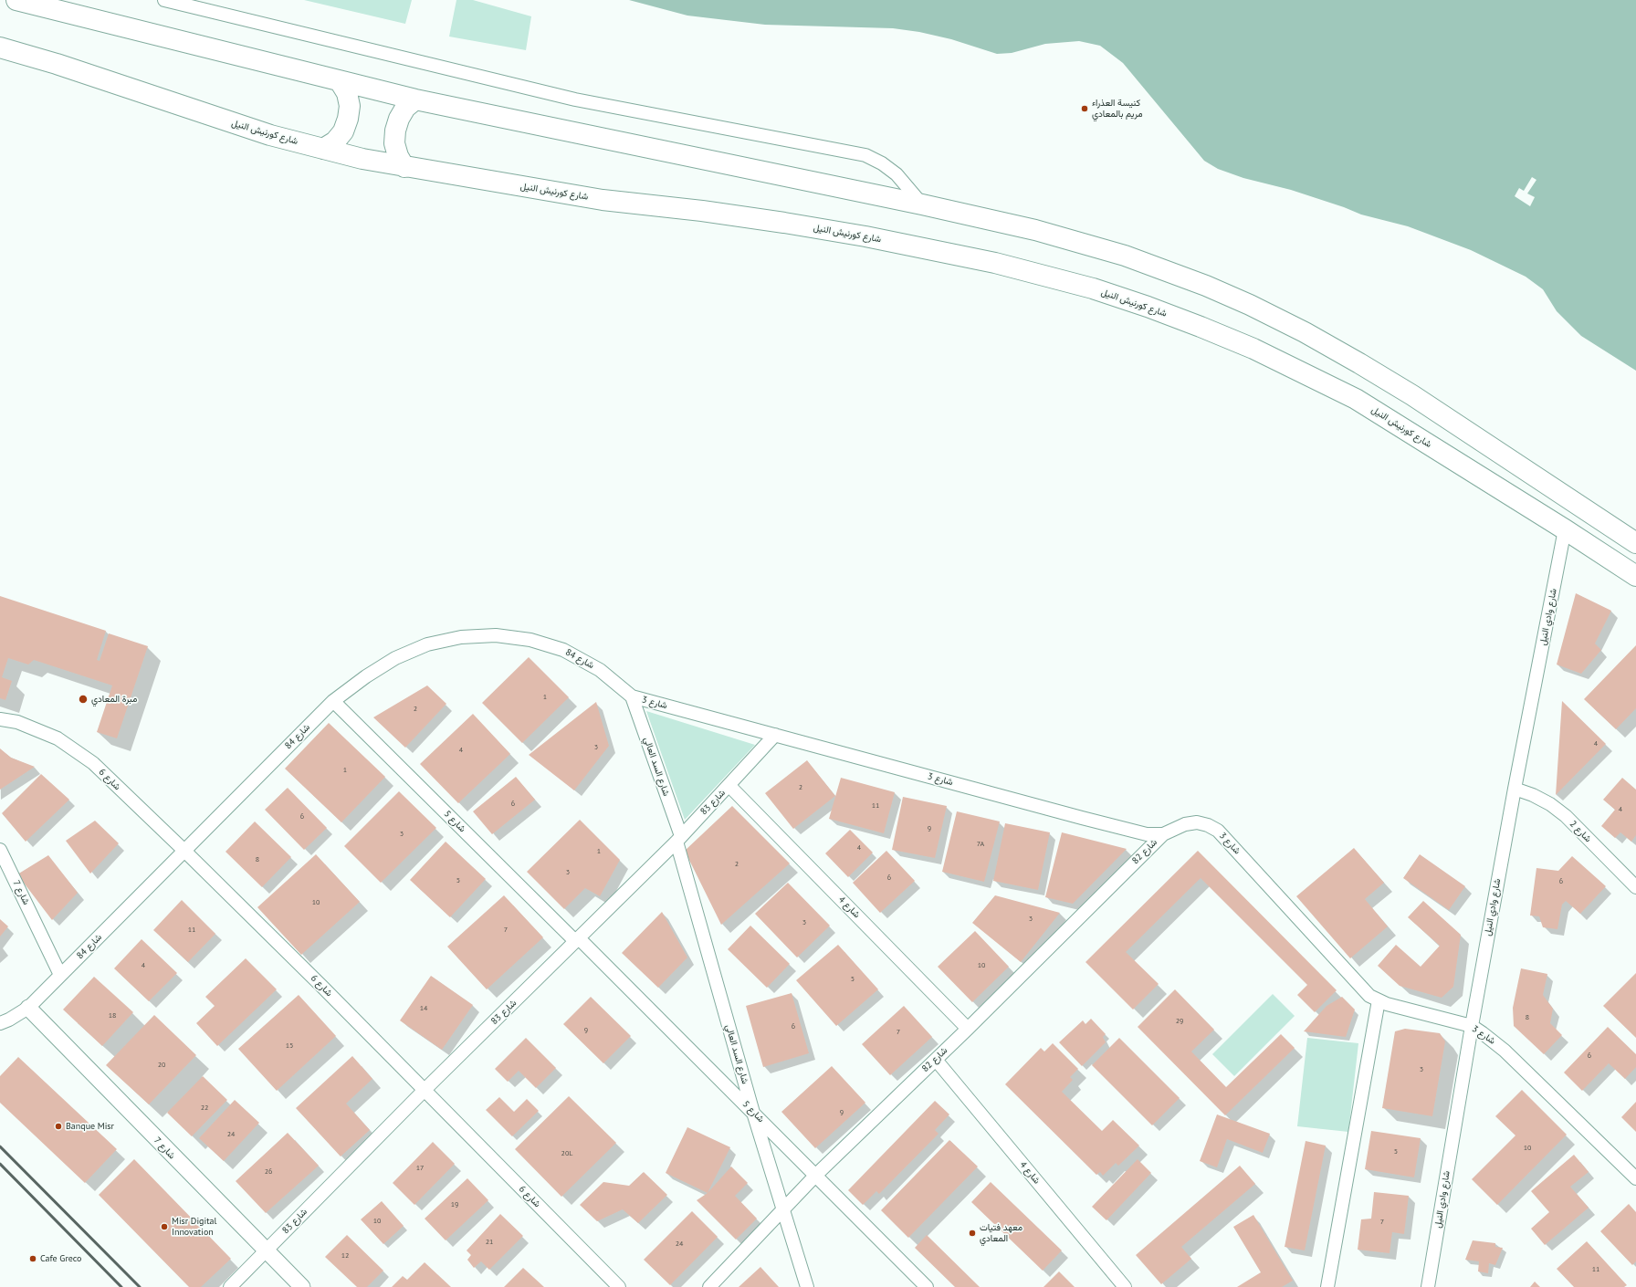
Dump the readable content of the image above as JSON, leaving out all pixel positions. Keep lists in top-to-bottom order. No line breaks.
{"streets":{"highway":["شارع كورنيش النيل"],"street":["شارع وادي النيل","شارع 84","شارع 3","شارع السد العالي","شارع 6","شارع 83","شارع 5","شارع 2","شارع 82","شارع 7","شارع 4"]},"crossings":[["شارع كورنيش النيل","شارع وادي النيل"],["شارع وادي النيل","شارع 3"],["شارع وادي النيل","شارع 2"],["شارع 84","شارع 3"],["شارع 84","شارع السد العالي"],["شارع 84","شارع 6"],["شارع 84","شارع 5"],["شارع 84","شارع 7"],["شارع 3","شارع السد العالي"],["شارع 3","شارع 83"],["شارع 3","شارع 82"],["شارع السد العالي","شارع 83"],["شارع السد العالي","شارع 5"],["شارع السد العالي","شارع 82"],["شارع 6","شارع 83"],["شارع 83","شارع 5"],["شارع 83","شارع 7"],["شارع 83","شارع 4"],["شارع 5","شارع 82"],["شارع 82","شارع 4"]],"places":["كنيسة العذراء مريم بالمعادي","مبرة المعادي","Banque Misr","Misr Digital Innovation","معهد فتيات المعادي","Cafe Greco"],"house_numbers":["1","2","4","3","4","1","2","6","11","4","6","9","3","7A","4","1","8","2","3","6","5","6","10","3","3","11","7","4","10","5","14","18","8","29","6","9","7","15","6","20","3","22","9","24","10","5","20L","17","26","19","10","7","21","24","12","11"]}
